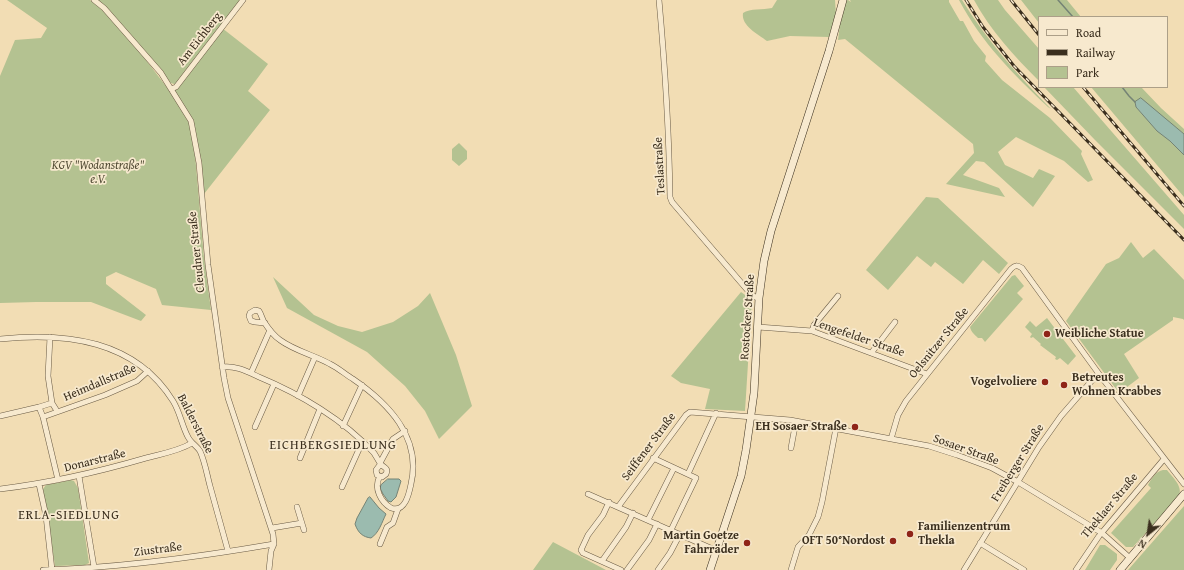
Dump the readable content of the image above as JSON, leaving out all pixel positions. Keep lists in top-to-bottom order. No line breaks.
{"streets":{"main road":["Rostocker Straße"],"street":["Am Eichberg","Teslastraße","Cleudner Straße","Lengefelder Straße","Oelsnitzer Straße","Heimdallstraße","Balderstraße","Seiffener Straße","Sosaer Straße","Donarstraße","Freiberger Straße","Theklaer Straße","Ziustraße"]},"crossings":[["Am Eichberg","Cleudner Straße"],["Teslastraße","Rostocker Straße"],["Cleudner Straße","Ziustraße"],["Rostocker Straße","Lengefelder Straße"],["Rostocker Straße","Seiffener Straße"],["Rostocker Straße","Sosaer Straße"],["Lengefelder Straße","Oelsnitzer Straße"],["Oelsnitzer Straße","Sosaer Straße"],["Oelsnitzer Straße","Freiberger Straße"],["Heimdallstraße","Balderstraße"],["Balderstraße","Donarstraße"],["Balderstraße","Ziustraße"],["Seiffener Straße","Sosaer Straße"],["Sosaer Straße","Freiberger Straße"],["Sosaer Straße","Theklaer Straße"]],"districts":["EICHBERGSIEDLUNG","ERLA-SIEDLUNG"],"parks":["KGV \"Wodanstraße\" e.V."],"places":["Weibliche Statue","Vogelvoliere","Betreutes Wohnen Krabbes","EH Sosaer Straße","Familienzentrum Thekla","OFT 50°Nordost","Martin Goetze Fahrräder"],"legend":["Road","Railway","Park"],"north":"bottom left"}
